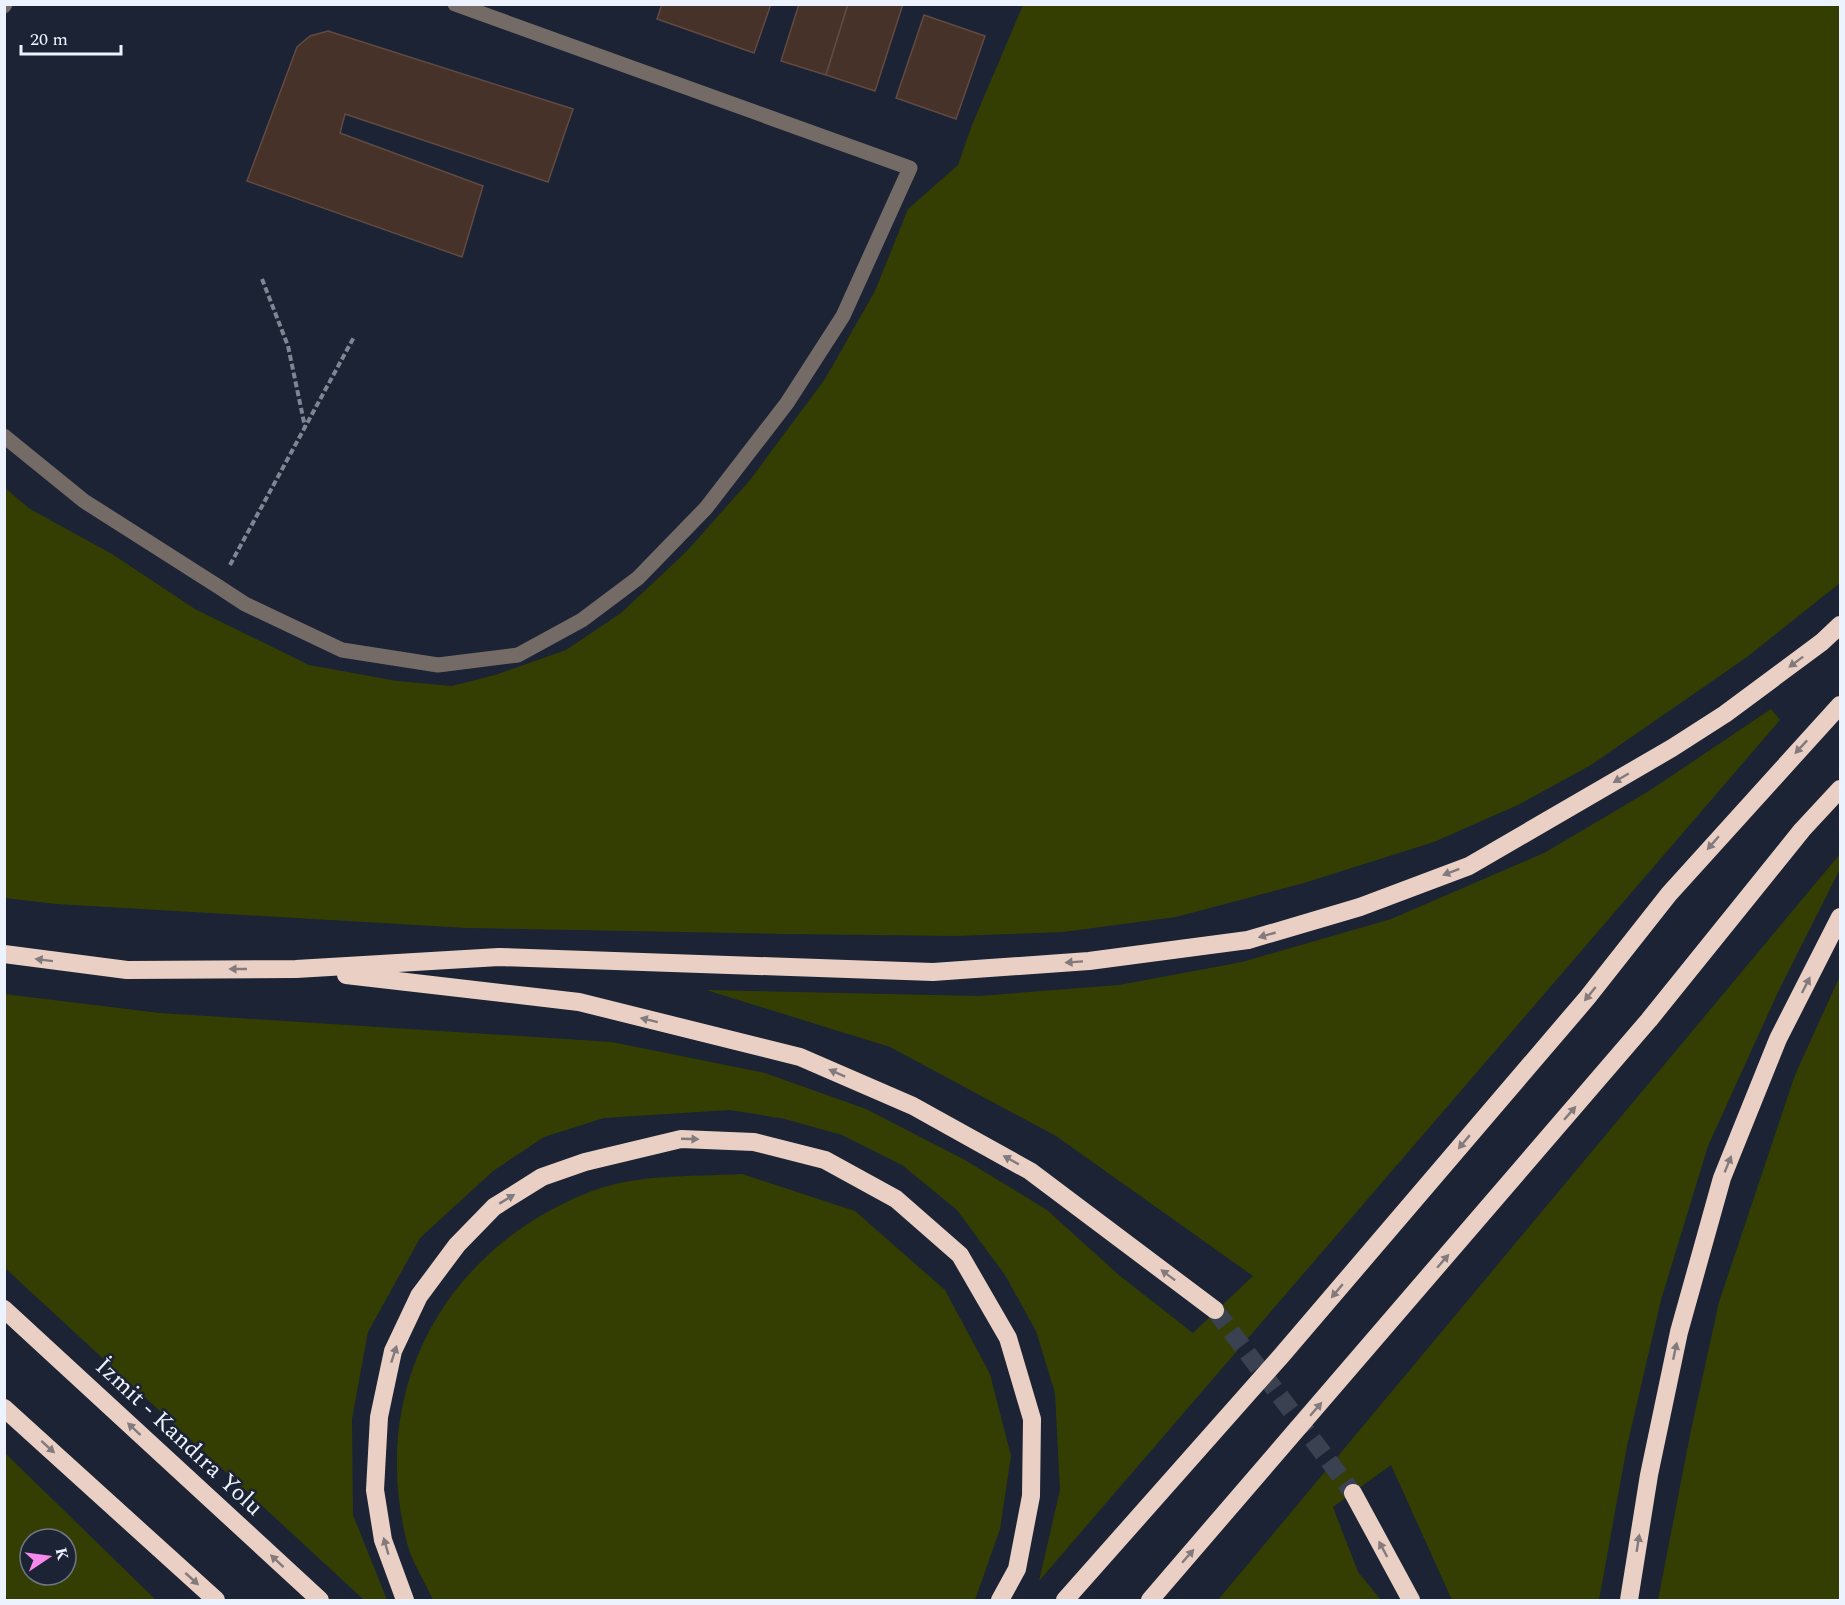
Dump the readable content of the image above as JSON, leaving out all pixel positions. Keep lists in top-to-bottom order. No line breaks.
{"streets":{"highway":["İzmit - Kandıra Yolu"]},"scale_bar":"20 m","north":"right"}
